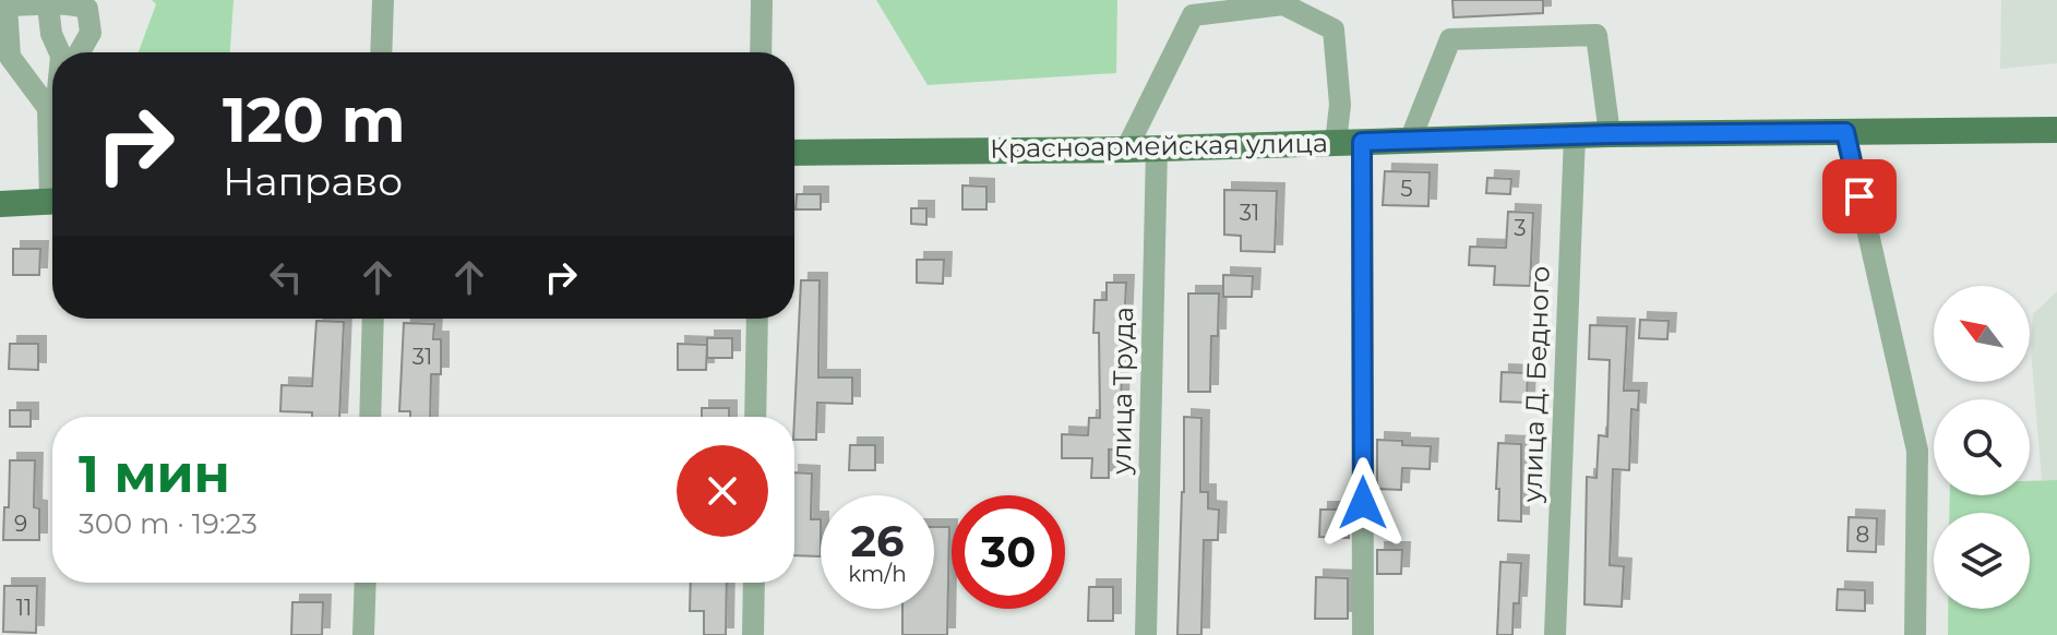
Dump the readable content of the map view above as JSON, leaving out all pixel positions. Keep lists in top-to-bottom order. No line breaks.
{"streets":{"main road":["Красноармейская улица"],"street":["улица Д. Бедного","улица Труда"]},"crossings":[["Красноармейская улица","улица Д. Бедного"],["Красноармейская улица","улица Труда"]],"house_numbers":["5","31","3","31","9","8","11"],"north":"top left","page":{"turn":["120 m","Направо"],"heading":["1 мин","300 m · 19:23"],"speed":"26 km/h","limit":"30"}}
